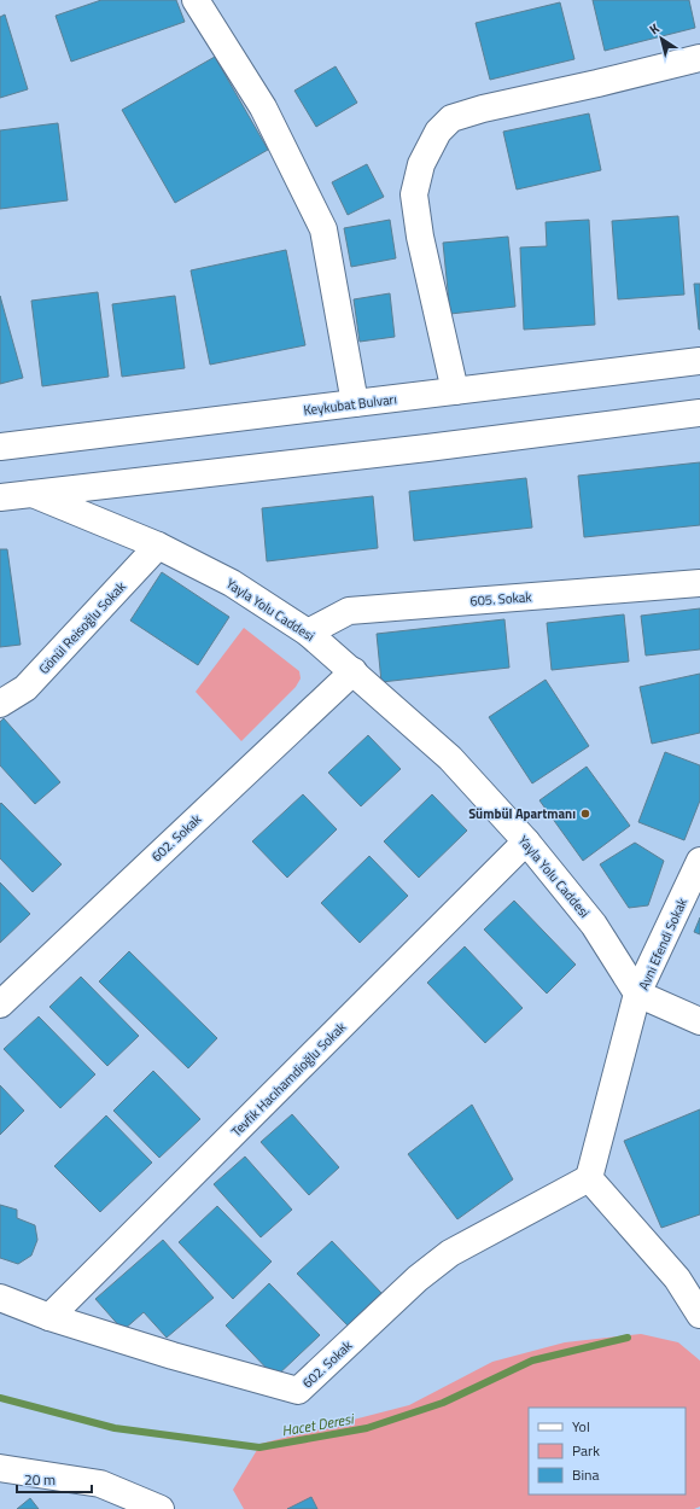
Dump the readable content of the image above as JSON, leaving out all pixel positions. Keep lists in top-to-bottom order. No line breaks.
{"streets":{"main road":["Keykubat Bulvarı","605. Sokak","Yayla Yolu Caddesi","Gönül Reisoğlu Sokak","602. Sokak","Avni Efendi Sokak","Tevfik Hacıhamdioğlu Sokak"]},"crossings":[["605. Sokak","Yayla Yolu Caddesi"],["Yayla Yolu Caddesi","Gönül Reisoğlu Sokak"],["Yayla Yolu Caddesi","602. Sokak"],["Yayla Yolu Caddesi","Avni Efendi Sokak"],["Yayla Yolu Caddesi","Tevfik Hacıhamdioğlu Sokak"],["602. Sokak","Tevfik Hacıhamdioğlu Sokak"]],"water":["Hacet Deresi"],"places":["Sümbül Apartmanı"],"legend":["Yol","Park","Bina"],"scale_bar":"20 m","north":"top left"}
